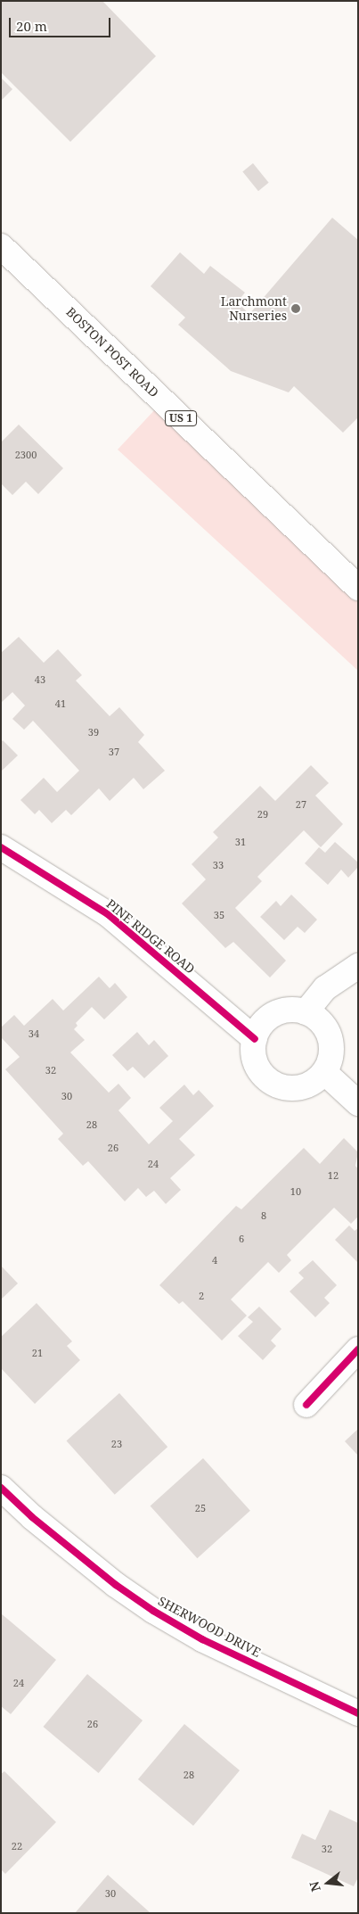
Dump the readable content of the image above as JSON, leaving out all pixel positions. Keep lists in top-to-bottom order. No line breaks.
{"streets":{"street":["BOSTON POST ROAD","US 1","PINE RIDGE ROAD","SHERWOOD DRIVE"]},"places":["Larchmont Nurseries"],"house_numbers":["2300","43","41","39","37","27","29","31","33","35","34","32","30","28","26","24","12","10","8","6","4","2","21","23","25","24","26","28","22","32","30"],"scale_bar":"20 m","north":"left"}
